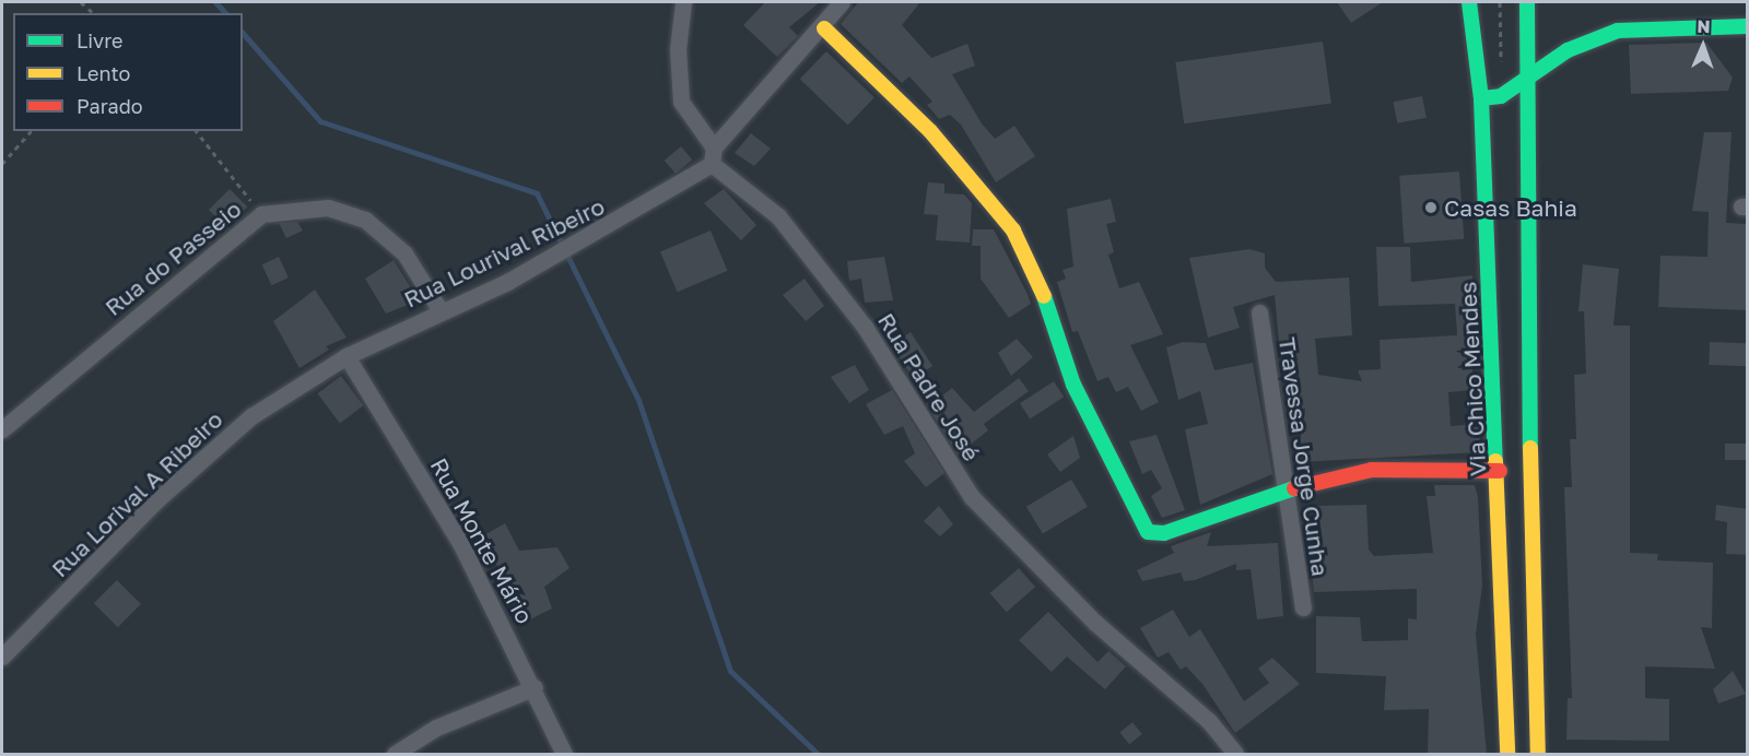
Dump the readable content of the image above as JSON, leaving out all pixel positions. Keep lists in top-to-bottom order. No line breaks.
{"streets":{"main road":["Via Chico Mendes"],"street":["Rua Lourival Ribeiro","Rua do Passeio","Rua Padre José","Travessa Jorge Cunha","Rua Lorival A Ribeiro","Rua Monte Mário"]},"crossings":[["Rua Lourival Ribeiro","Rua do Passeio"],["Rua Lourival Ribeiro","Rua Padre José"],["Rua Lourival Ribeiro","Rua Lorival A Ribeiro"],["Rua Lourival Ribeiro","Rua Monte Mário"],["Rua Lorival A Ribeiro","Rua Monte Mário"]],"places":["Casas Bahia"],"legend":["Livre","Lento","Parado"],"north":"top"}
